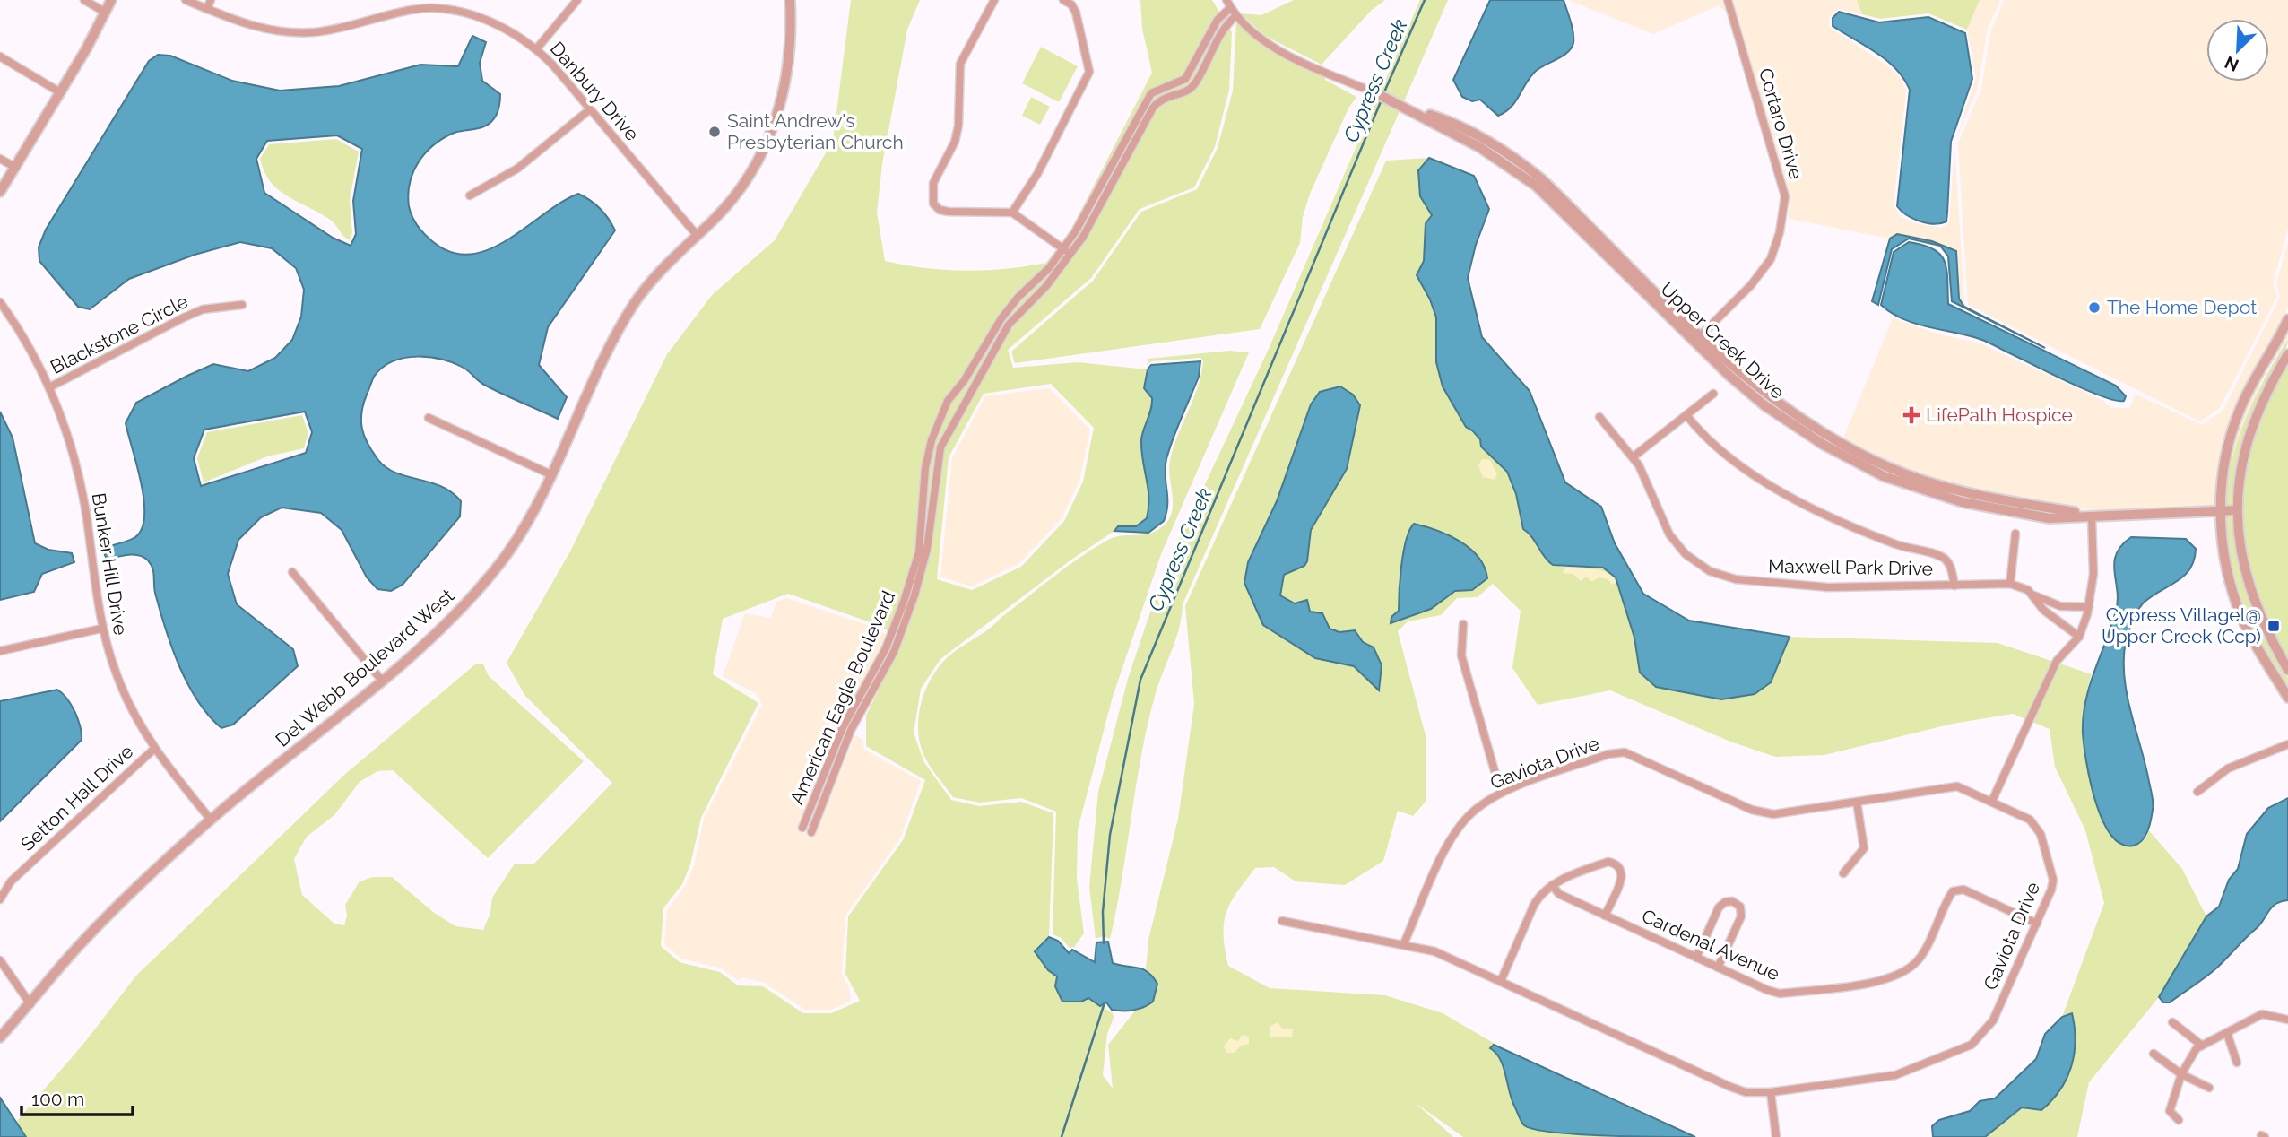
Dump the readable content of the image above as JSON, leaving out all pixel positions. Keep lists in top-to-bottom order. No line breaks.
{"streets":{"street":["Danbury Drive","Cortaro Drive","Blackstone Circle","Upper Creek Drive","Bunker Hill Drive","Maxwell Park Drive","Del Webb Boulevard West","American Eagle Boulevard","Gaviota Drive","Setton Hall Drive","Cardenal Avenue"]},"crossings":[["Danbury Drive","Del Webb Boulevard West"],["Cortaro Drive","Upper Creek Drive"],["Blackstone Circle","Bunker Hill Drive"],["Upper Creek Drive","American Eagle Boulevard"],["Bunker Hill Drive","Del Webb Boulevard West"],["Bunker Hill Drive","Setton Hall Drive"],["Gaviota Drive","Cardenal Avenue"]],"water":["Cypress Creek"],"places":{"other":["Saint Andrew's Presbyterian Church","The Home Depot"],"health":["LifePath Hospice"],"transit":["Cypress Villagel@ Upper Creek (Ccp)"]},"scale_bar":"100 m","north":"bottom left"}
